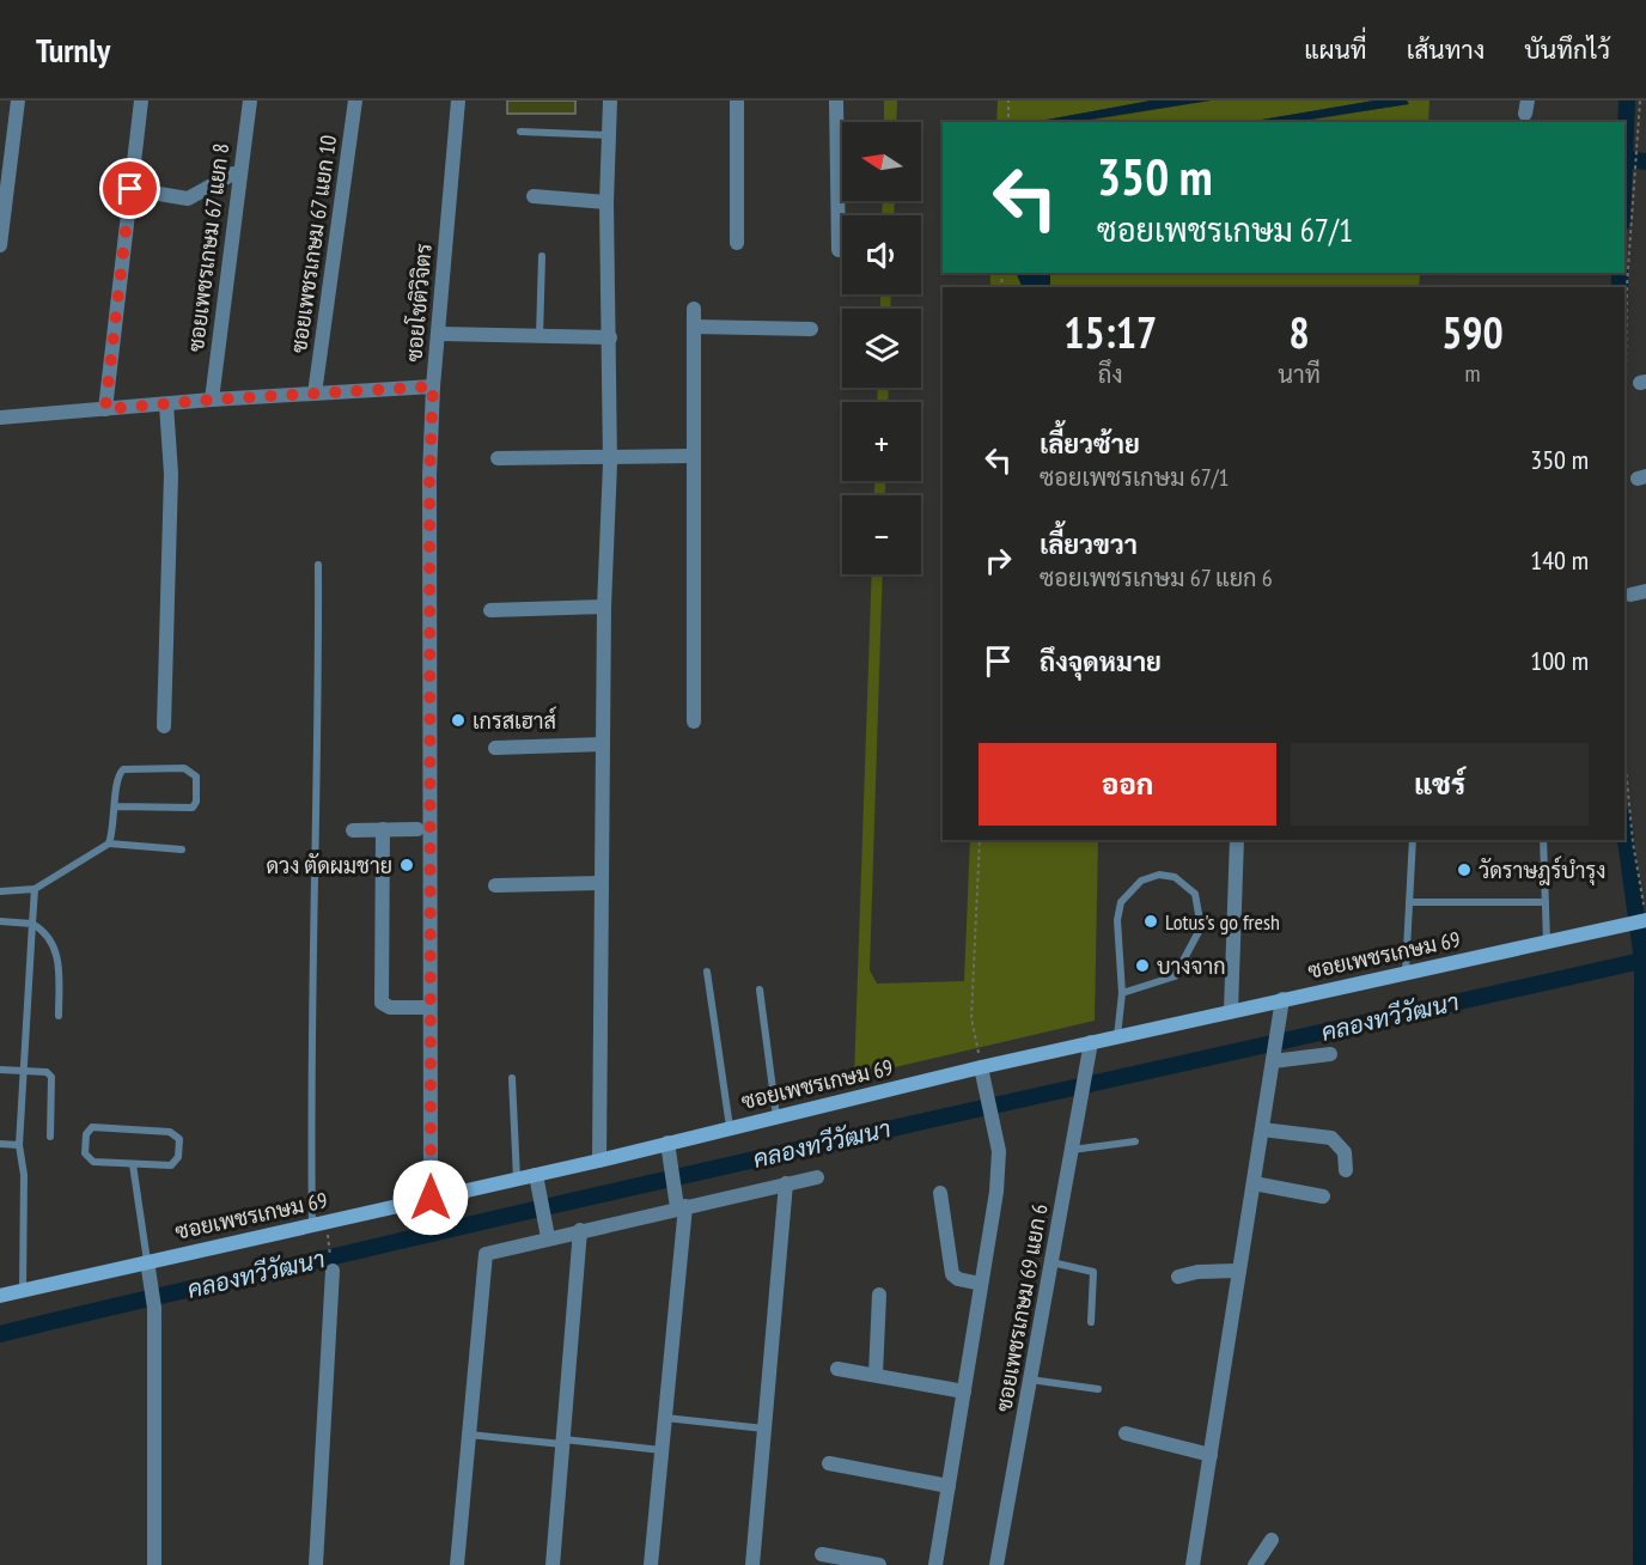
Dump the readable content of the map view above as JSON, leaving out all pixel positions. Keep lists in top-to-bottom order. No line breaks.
{"streets":{"main road":["ซอยเพชรเกษม 69"],"street":["ซอยเพชรเกษม 67 แยก 10","ซอยเพชรเกษม 67 แยก 8","ซอยโชติวิจิตร","ซอยเพชรเกษม 69 แยก 6"]},"crossings":[["ซอยโชติวิจิตร","ซอยเพชรเกษม 69"],["ซอยเพชรเกษม 69","ซอยเพชรเกษม 69 แยก 6"]],"water":["คลองทวีวัฒนา"],"places":["เกรสเฮาส์","ดวง ตัดผมชาย","วัดราษฎร์บำรุง","Lotus's go fresh","บางจาก"],"north":"left","page":{"header":"Turnly","nav":["แผนที่","เส้นทาง","บันทึกไว้"],"map_buttons":["+","−"],"turn":["350 m","ซอยเพชรเกษม 67/1"],"eta":["15:17","ถึง","8","นาที","590","m"],"list":[{"name":"เลี้ยวซ้าย","note":"ซอยเพชรเกษม 67/1","value":"350 m"},{"name":"เลี้ยวขวา","note":"ซอยเพชรเกษม 67 แยก 6","value":"140 m"},{"name":"ถึงจุดหมาย","value":"100 m"}],"buttons":["ออก","แชร์"]}}
